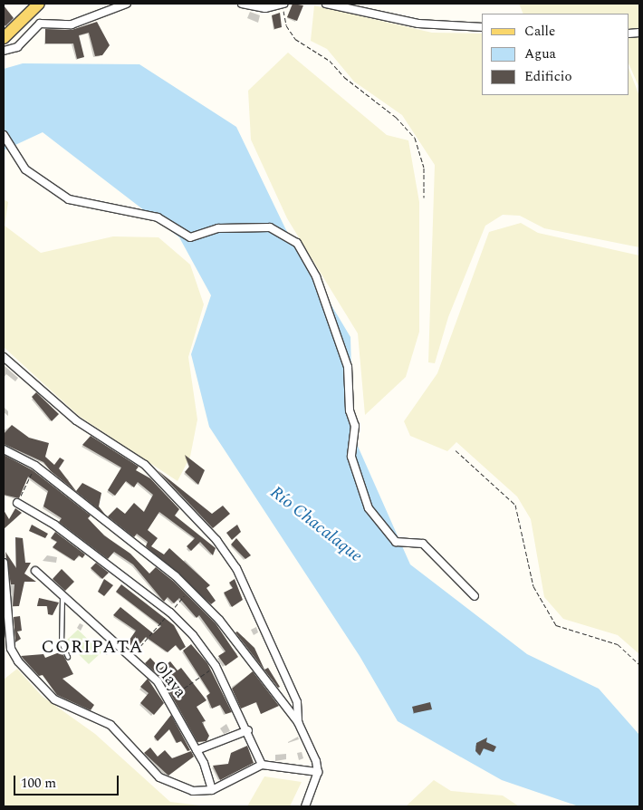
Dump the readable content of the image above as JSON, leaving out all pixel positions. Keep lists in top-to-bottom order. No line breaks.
{"streets":{"street":["Olaya"]},"districts":["CORIPATA"],"water":["Río Chacalaque"],"legend":["Calle","Agua","Edificio"],"scale_bar":"100 m"}
